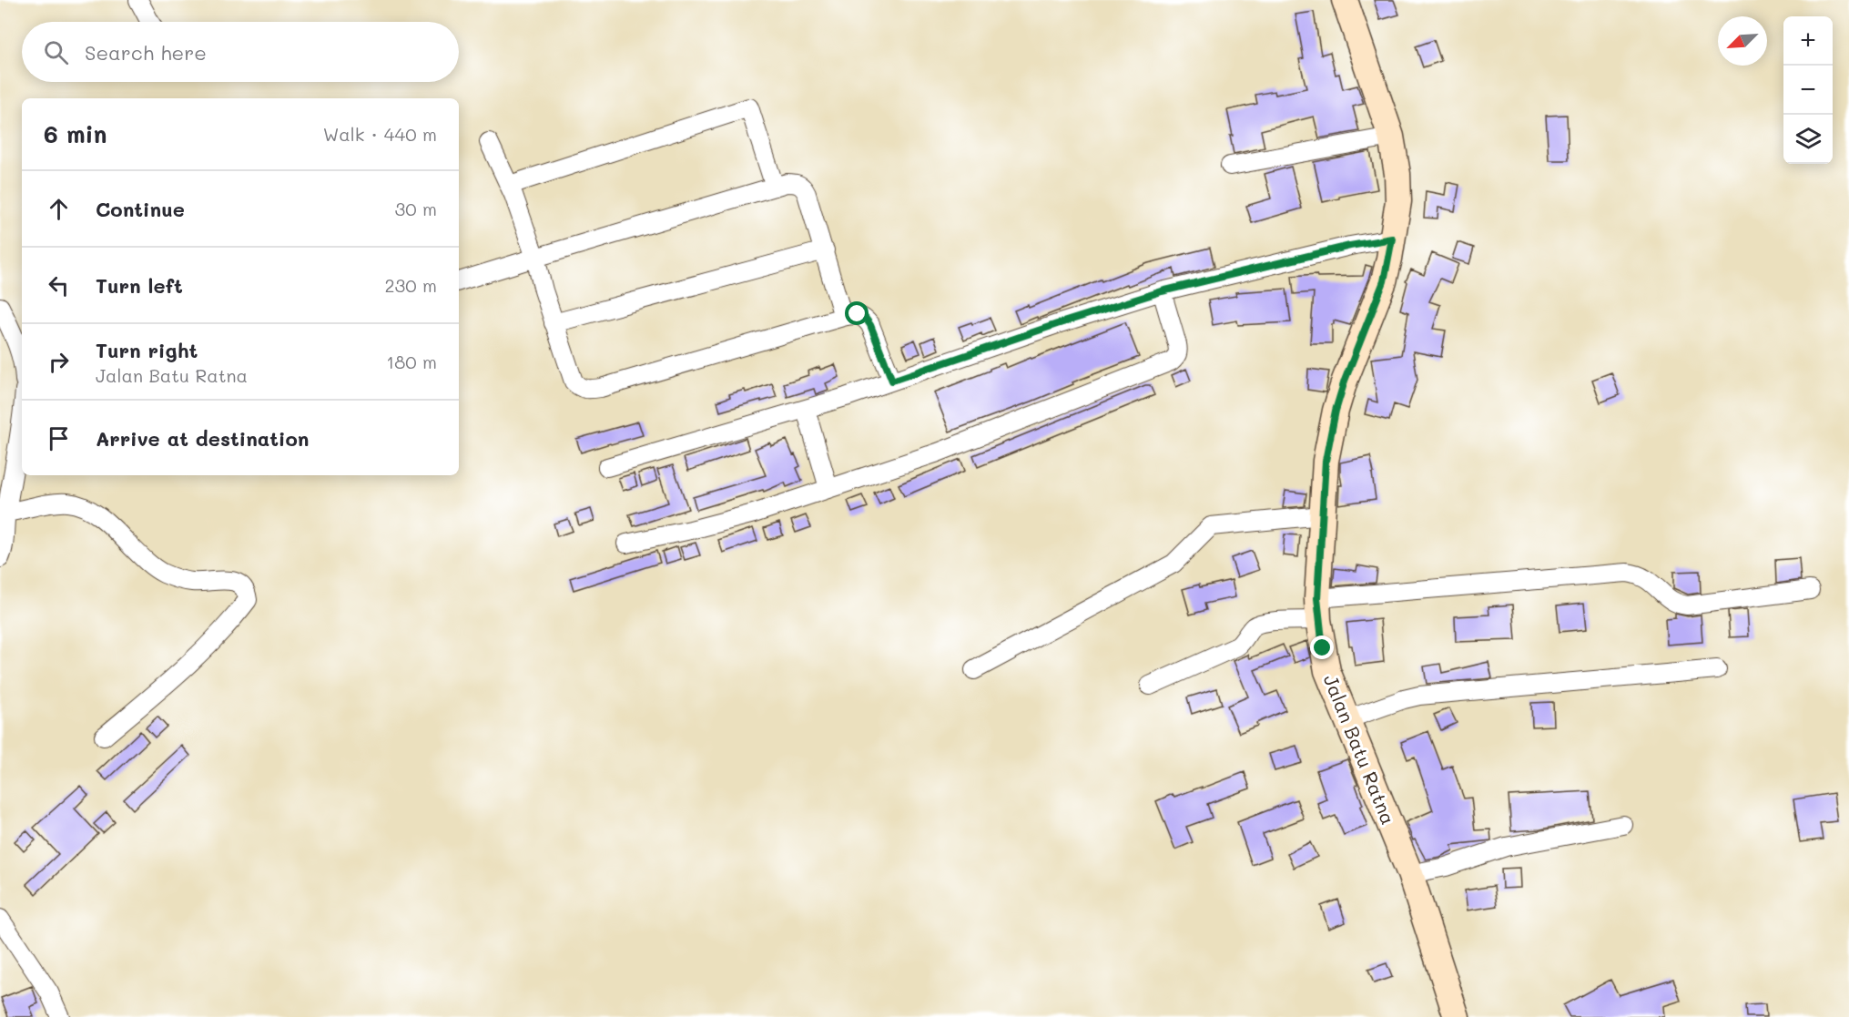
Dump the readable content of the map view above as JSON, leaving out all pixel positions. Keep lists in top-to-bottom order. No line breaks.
{"streets":{"street":["Jalan Batu Ratna"]},"north":"bottom left","page":{"map_buttons":["+","−"],"search":"Search here","heading":["6 min","Walk · 440 m"],"list":[["Continue","30 m"],["Turn left","230 m"],["Turn right","Jalan Batu Ratna","180 m"],"Arrive at destination"]}}
